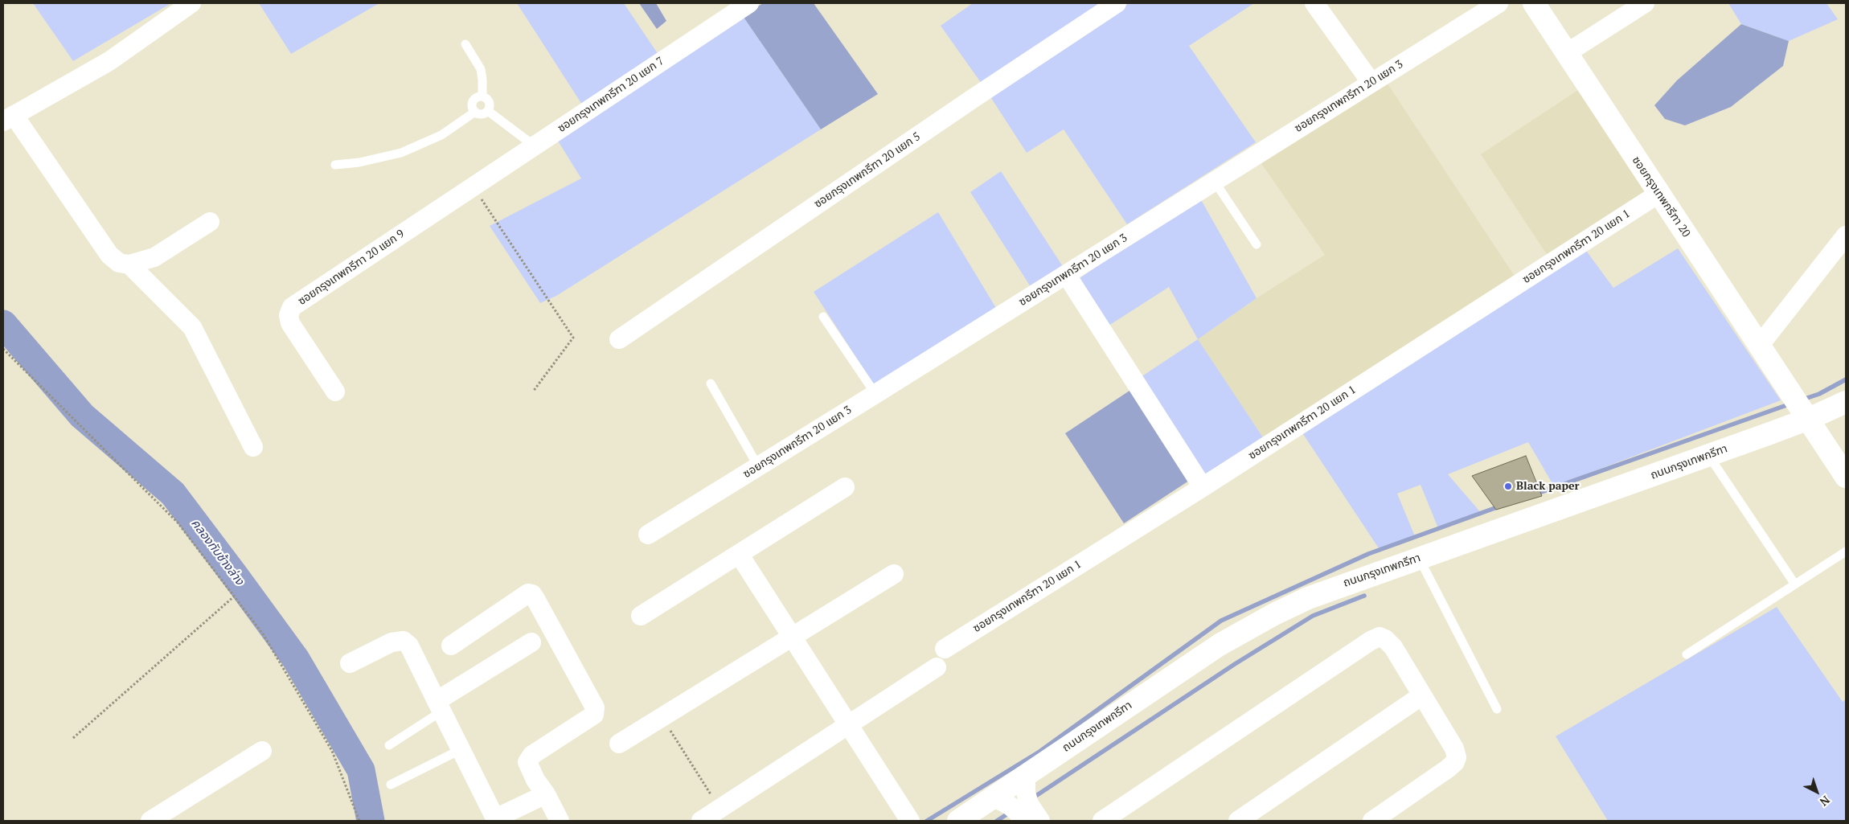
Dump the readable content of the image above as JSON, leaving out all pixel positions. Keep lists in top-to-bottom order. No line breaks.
{"streets":{"main road":["ซอยกรุงเทพกรีฑา 20","ถนนกรุงเทพกรีฑา"],"street":["ซอยกรุงเทพกรีฑา 20 แยก 7","ซอยกรุงเทพกรีฑา 20 แยก 3","ซอยกรุงเทพกรีฑา 20 แยก 5","ซอยกรุงเทพกรีฑา 20 แยก 1","ซอยกรุงเทพกรีฑา 20 แยก 9"]},"crossings":[["ซอยกรุงเทพกรีฑา 20 แยก 7","ซอยกรุงเทพกรีฑา 20 แยก 9"],["ซอยกรุงเทพกรีฑา 20","ซอยกรุงเทพกรีฑา 20 แยก 1"],["ซอยกรุงเทพกรีฑา 20","ถนนกรุงเทพกรีฑา"]],"water":["คลองทับช้างล่าง"],"places":["Black paper"],"north":"bottom right"}
